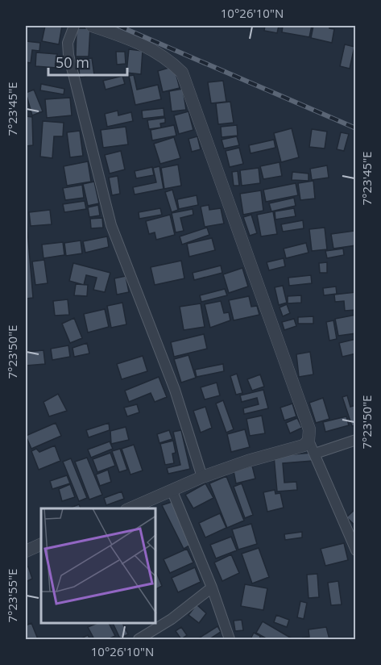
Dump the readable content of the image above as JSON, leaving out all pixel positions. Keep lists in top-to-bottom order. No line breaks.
{"scale_bar":"50 m","coordinates":["10°26'10\"N","7°23'45\"E","7°23'50\"E","7°23'55\"E"]}
